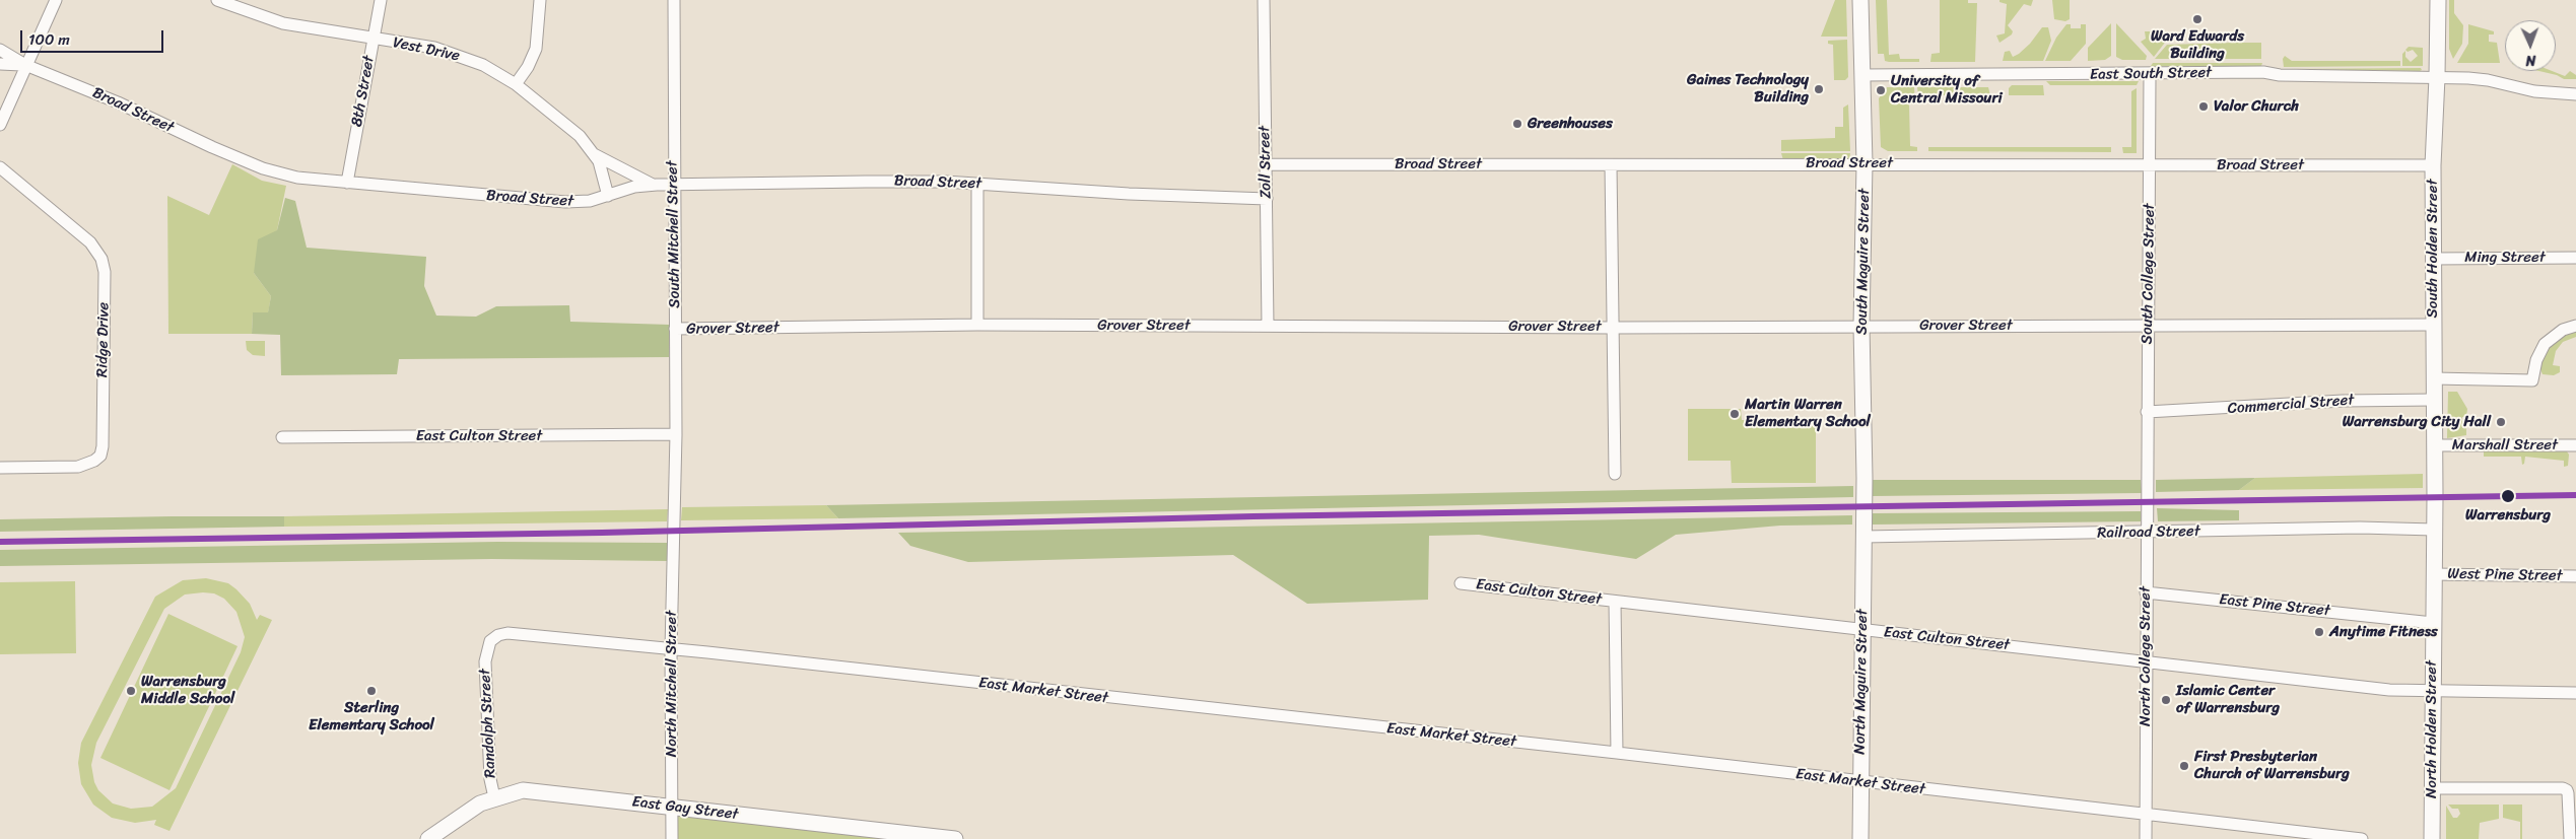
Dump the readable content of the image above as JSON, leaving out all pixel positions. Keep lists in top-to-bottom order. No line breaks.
{"streets":{"main road":["South Holden Street","South Maguire Street","North Maguire Street","North Holden Street","East Gay Street"],"street":["Vest Drive","East South Street","8th Street","Broad Street","Zoll Street","South Mitchell Street","Ming Street","South College Street","Grover Street","Ridge Drive","Commercial Street","East Culton Street","Marshall Street","Railroad Street","West Pine Street","East Pine Street","North College Street","North Mitchell Street","East Market Street","Randolph Street"]},"crossings":[["Vest Drive","8th Street"],["Vest Drive","Broad Street"],["East South Street","South Holden Street"],["East South Street","South Maguire Street"],["East South Street","South College Street"],["8th Street","Broad Street"],["Broad Street","Zoll Street"],["Broad Street","South Mitchell Street"],["Broad Street","South Holden Street"],["Broad Street","South Maguire Street"],["Broad Street","South College Street"],["Zoll Street","Grover Street"],["South Mitchell Street","Grover Street"],["South Mitchell Street","East Culton Street"],["South Mitchell Street","North Mitchell Street"],["South Holden Street","Ming Street"],["South Holden Street","Grover Street"],["South Holden Street","Commercial Street"],["South Holden Street","Marshall Street"],["South Holden Street","North Holden Street"],["South Maguire Street","Grover Street"],["South Maguire Street","Railroad Street"],["South Maguire Street","North Maguire Street"],["South College Street","Grover Street"],["South College Street","Commercial Street"],["South College Street","North College Street"],["East Culton Street","North College Street"],["East Culton Street","North Maguire Street"],["East Culton Street","North Holden Street"],["Railroad Street","North College Street"],["Railroad Street","North Maguire Street"],["Railroad Street","North Holden Street"],["West Pine Street","North Holden Street"],["East Pine Street","North College Street"],["East Pine Street","North Holden Street"],["North College Street","East Market Street"],["North Maguire Street","East Market Street"],["North Mitchell Street","East Market Street"],["North Mitchell Street","East Gay Street"],["East Market Street","Randolph Street"],["Randolph Street","East Gay Street"]],"places":["Ward Edwards Building","Gaines Technology Building","University of Central Missouri","Valor Church","Greenhouses","Martin Warren Elementary School","Warrensburg City Hall","Warrensburg","Anytime Fitness","Warrensburg Middle School","Sterling Elementary School","Islamic Center of Warrensburg","First Presbyterian Church of Warrensburg"],"scale_bar":"100 m","north":"bottom"}
